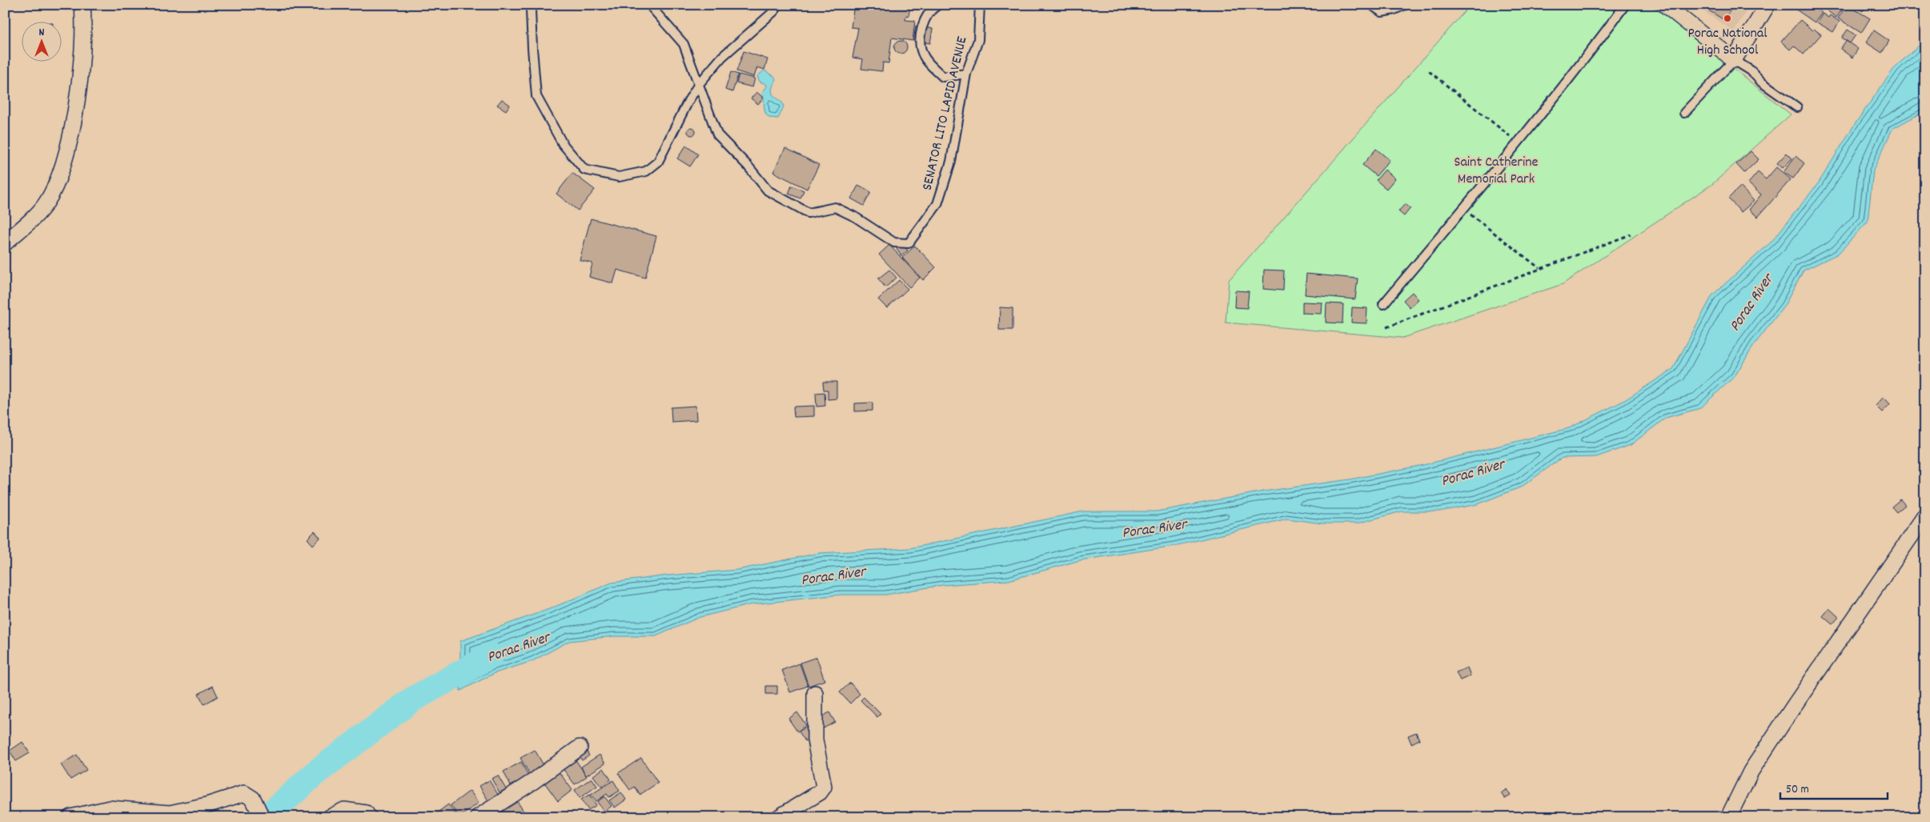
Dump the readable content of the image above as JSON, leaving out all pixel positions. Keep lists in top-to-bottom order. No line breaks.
{"streets":{"lane":["SENATOR LITO LAPID AVENUE"]},"water":["Porac River"],"parks":["Saint Catherine Memorial Park"],"places":["Porac National High School"],"scale_bar":"50 m","north":"top"}
